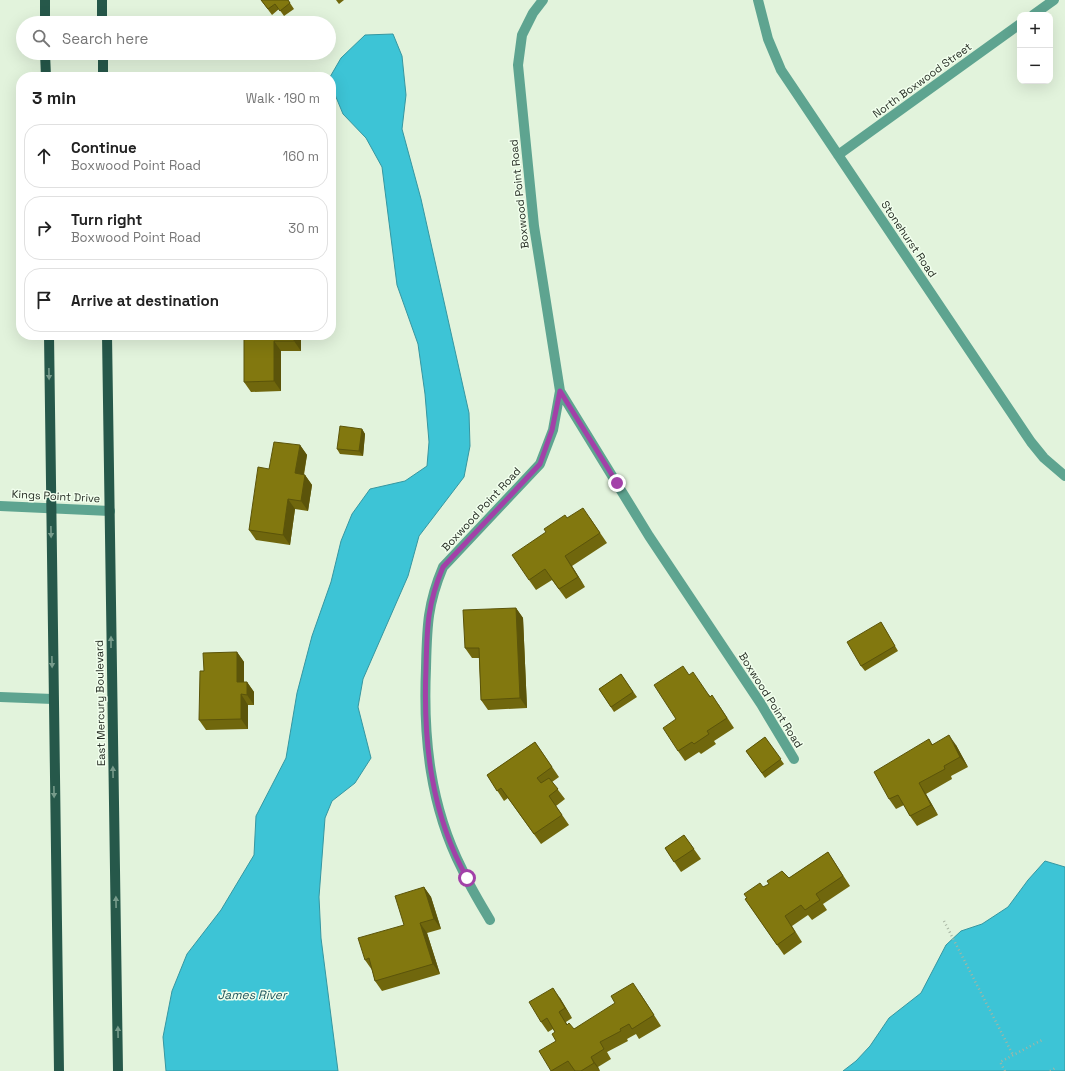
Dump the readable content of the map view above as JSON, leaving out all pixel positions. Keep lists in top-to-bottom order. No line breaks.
{"streets":{"main road":["East Mercury Boulevard"],"street":["North Boxwood Street","Boxwood Point Road","Stonehurst Road","Kings Point Drive"]},"crossings":[["North Boxwood Street","Stonehurst Road"],["Kings Point Drive","East Mercury Boulevard"]],"water":["James River"],"page":{"map_buttons":["+","−"],"search":"Search here","heading":["3 min","Walk · 190 m"],"list":[["Continue","Boxwood Point Road","160 m"],["Turn right","Boxwood Point Road","30 m"],"Arrive at destination"]}}
